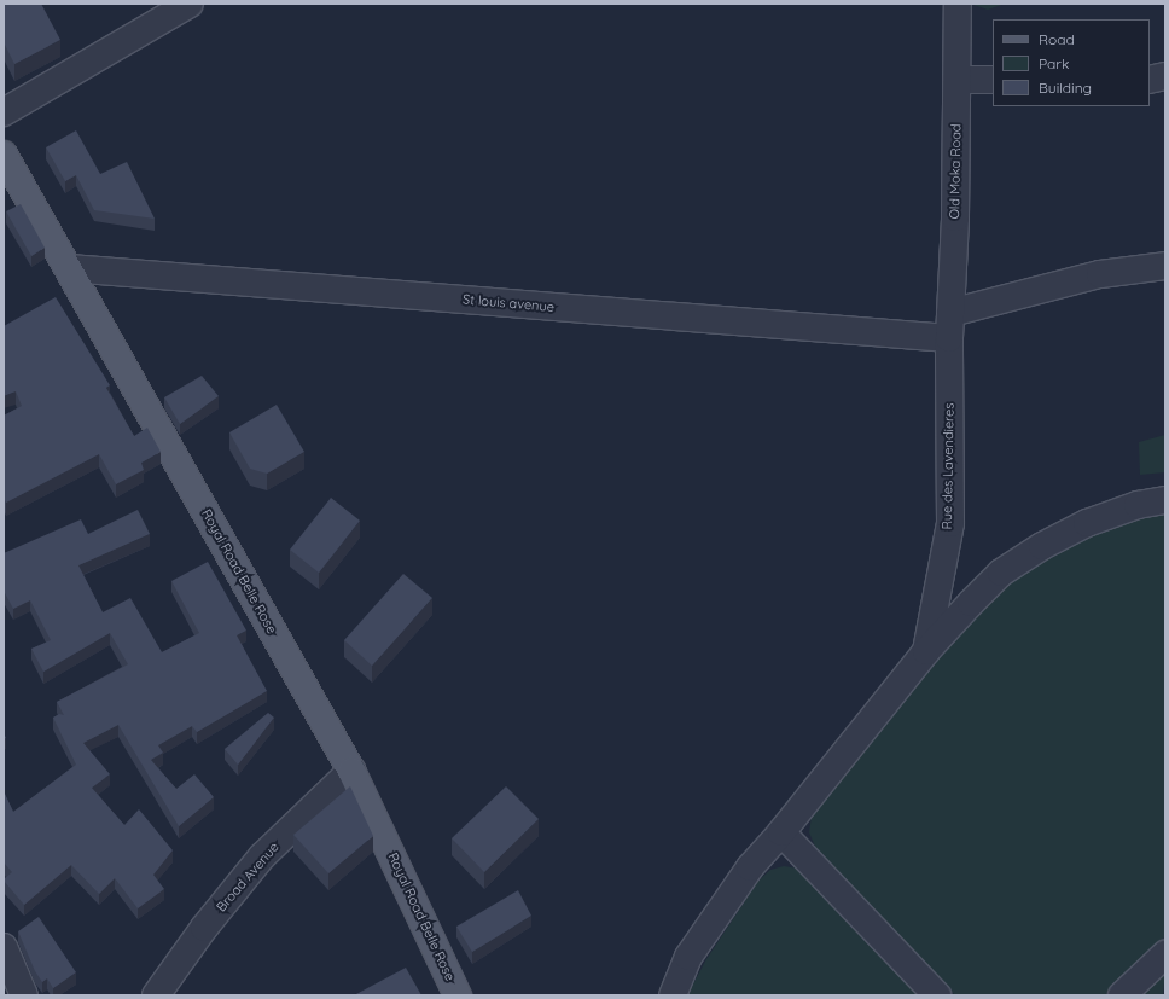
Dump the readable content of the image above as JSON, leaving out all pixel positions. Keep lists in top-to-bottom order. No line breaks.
{"streets":{"main road":["Royal Road Belle Rose"],"street":["Old Moka Road","St louis avenue","Rue des Lavendieres","Broad Avenue"]},"crossings":[["Old Moka Road","St louis avenue"],["Old Moka Road","Rue des Lavendieres"],["St louis avenue","Rue des Lavendieres"],["St louis avenue","Royal Road Belle Rose"],["Royal Road Belle Rose","Broad Avenue"]],"legend":["Road","Park","Building"]}
